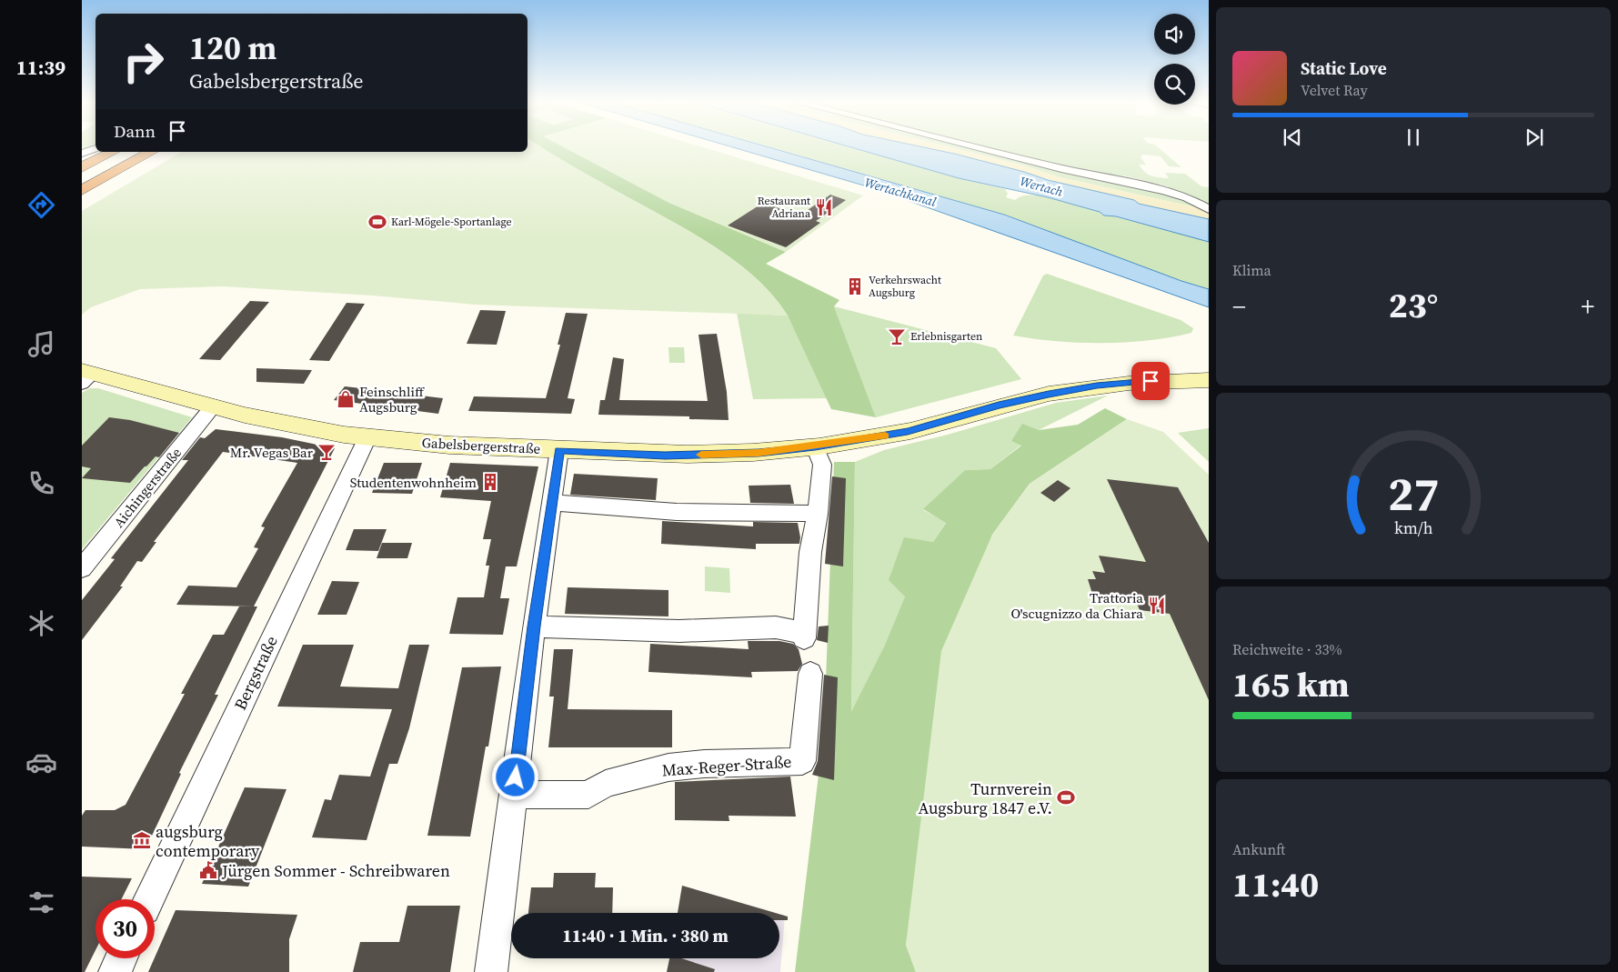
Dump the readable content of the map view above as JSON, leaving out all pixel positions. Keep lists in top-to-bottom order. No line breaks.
{"streets":{"street":["Gabelsbergerstraße","Aichingerstraße","Bergstraße","Max-Reger-Straße"]},"crossings":[["Gabelsbergerstraße","Aichingerstraße"],["Gabelsbergerstraße","Bergstraße"]],"water":["Wertach","Wertachkanal"],"places":{"restaurant":["Restaurant Adriana","Trattoria O'scugnizzo da Chiara"],"sports":["Karl-Mögele-Sportanlage","Turnverein Augsburg 1847 e.V."],"building":["Verkehrswacht Augsburg","Studentenwohnheim"],"bar":["Erlebnisgarten","Mr. Vegas Bar"],"shop":["Feinschliff Augsburg"],"museum":["augsburg contemporary"],"public building":["Jürgen Sommer - Schreibwaren"]},"page":{"tabs":"11:39","turn":["120 m","Gabelsbergerstraße"],"song":["Static Love","Velvet Ray"],"then":"Dann","tile":["Klima",["Reichweite · 33%","165 km"],["Ankunft","11:40"]],"heat":["−","23°","+"],"limit":"30","trip":"11:40 · 1 Min. · 380 m","gauge":["27","km/h"]}}
